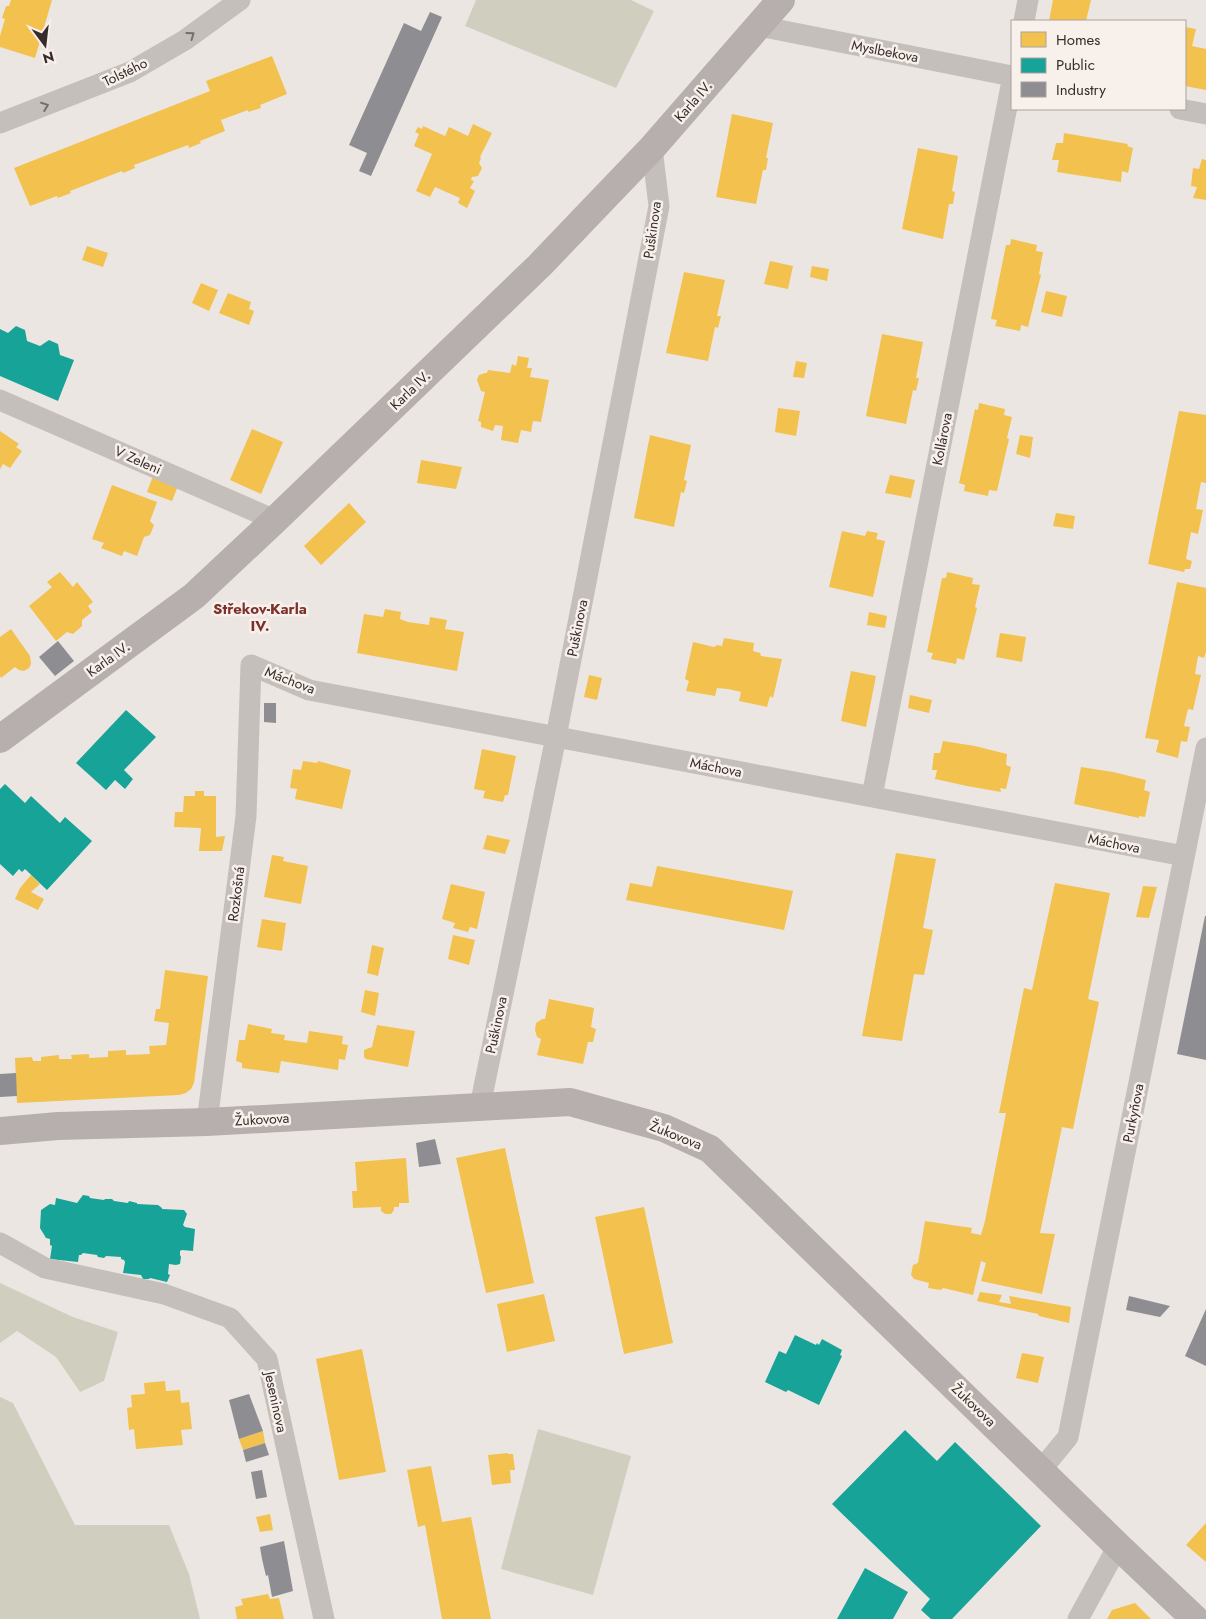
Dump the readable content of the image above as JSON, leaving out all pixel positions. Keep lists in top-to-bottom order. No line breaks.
{"streets":{"street":["Myslbekova","Tolstého","Karla IV.","Puškinova","Kollárova","V Zeleni","Máchova","Rozkošná","Purkyňova","Žukovova","Jeseninova"]},"crossings":[["Myslbekova","Karla IV."],["Karla IV.","Puškinova"],["Karla IV.","V Zeleni"],["Puškinova","Máchova"],["Puškinova","Žukovova"],["Kollárova","Máchova"],["Máchova","Rozkošná"],["Máchova","Purkyňova"],["Rozkošná","Žukovova"],["Purkyňova","Žukovova"]],"one_way":["Tolstého"],"districts":["Střekov-Karla IV."],"legend":["Homes","Public","Industry"],"north":"bottom"}
